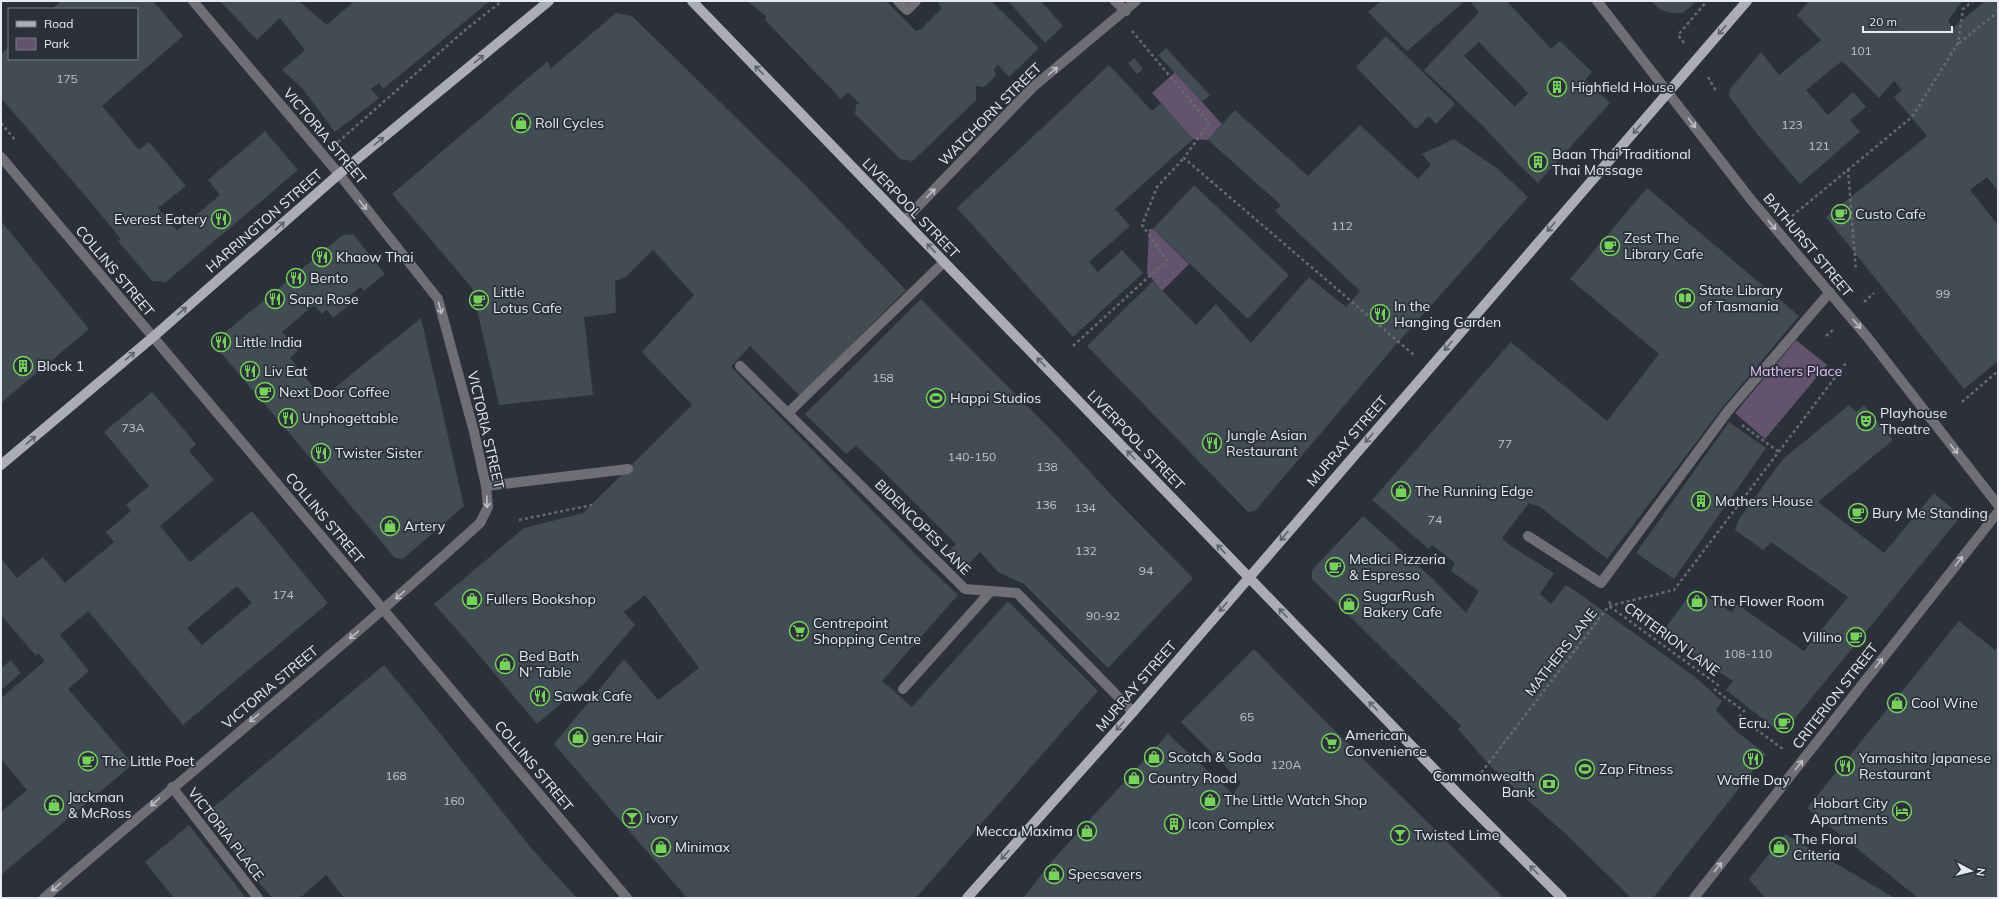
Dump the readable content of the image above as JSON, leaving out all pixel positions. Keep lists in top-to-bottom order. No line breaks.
{"streets":{"main road":["LIVERPOOL STREET","HARRINGTON STREET","MURRAY STREET"],"street":["WATCHORN STREET","VICTORIA STREET","BATHURST STREET","COLLINS STREET","BIDENCOPES LANE","CRITERION STREET","VICTORIA PLACE"],"path":["CRITERION LANE","MATHERS LANE"]},"crossings":[["WATCHORN STREET","LIVERPOOL STREET"],["VICTORIA STREET","HARRINGTON STREET"],["VICTORIA STREET","COLLINS STREET"],["VICTORIA STREET","VICTORIA PLACE"],["LIVERPOOL STREET","MURRAY STREET"],["LIVERPOOL STREET","MATHERS LANE"],["HARRINGTON STREET","COLLINS STREET"],["BATHURST STREET","MURRAY STREET"],["MURRAY STREET","BIDENCOPES LANE"],["CRITERION LANE","MATHERS LANE"]],"one_way":["WATCHORN STREET","VICTORIA STREET","LIVERPOOL STREET","HARRINGTON STREET","BATHURST STREET","MURRAY STREET","CRITERION STREET"],"parks":["Mathers Place"],"places":{"building":["Highfield House","Baan Thai Traditional Thai Massage","Block 1","Mathers House","Icon Complex"],"shop":["Roll Cycles","The Running Edge","Artery","Fullers Bookshop","The Flower Room","SugarRush Bakery Cafe","Bed Bath N' Table","Cool Wine","gen.re Hair","Scotch & Soda","Country Road","The Little Watch Shop","Jackman & McRoss","Mecca Maxima","Minimax","The Floral Criteria","Specsavers"],"cafe":["Custo Cafe","Zest The Library Cafe","Little Lotus Cafe","Next Door Coffee","Bury Me Standing","Medici Pizzeria & Espresso","Villino","Ecru.","The Little Poet"],"restaurant":["Everest Eatery","Khaow Thai","Bento","Sapa Rose","In the Hanging Garden","Little India","Liv Eat","Unphogettable","Jungle Asian Restaurant","Twister Sister","Sawak Cafe","Waffle Day","Yamashita Japanese Restaurant"],"library":["State Library of Tasmania"],"sports":["Happi Studios","Zap Fitness"],"theatre":["Playhouse Theatre"],"supermarket":["Centrepoint Shopping Centre","American Convenience"],"bank":["Commonwealth Bank"],"hotel":["Hobart City Apartments"],"bar":["Ivory","Twisted Lime"]},"house_numbers":["101","175","123","121","112","99","158","73A","77","140-150","138","136","134","74","132","94","174","90-92","108-110","65","120A","168","160"],"legend":["Road","Park"],"scale_bar":"20 m","north":"right"}
